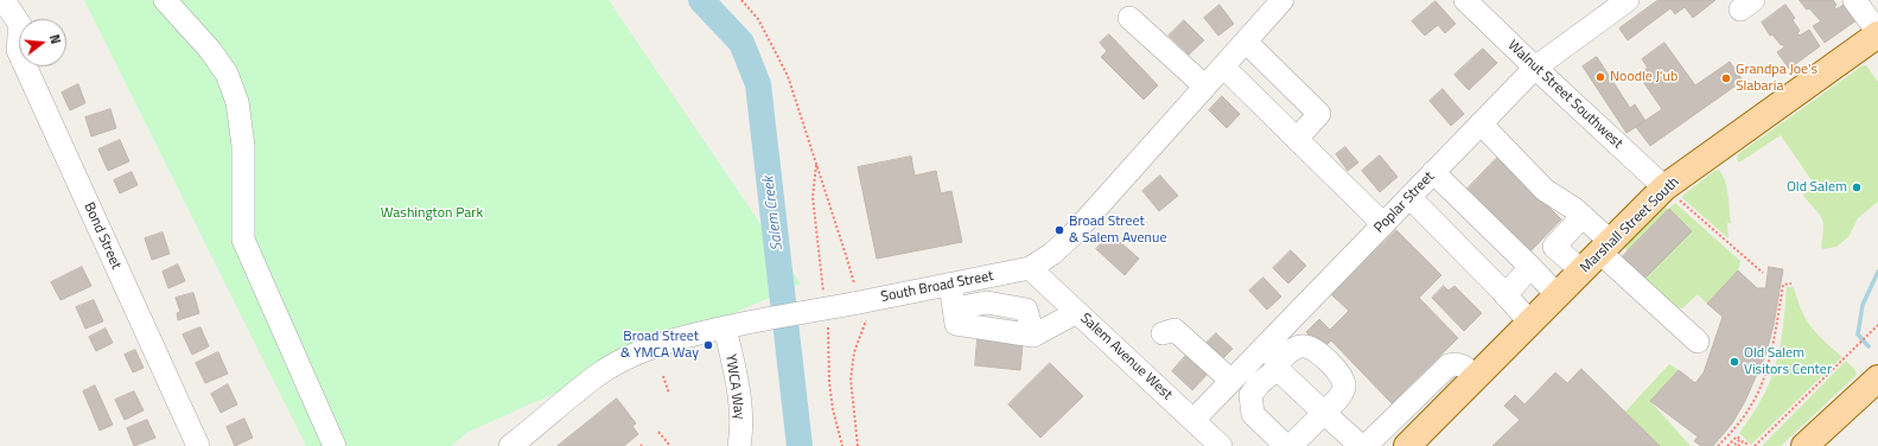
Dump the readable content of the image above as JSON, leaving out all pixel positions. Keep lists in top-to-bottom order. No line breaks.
{"streets":{"main road":["Marshall Street South"],"street":["Walnut Street Southwest","Poplar Street","Bond Street","South Broad Street","Salem Avenue West","YWCA Way"]},"crossings":[["Walnut Street Southwest","Poplar Street"],["Walnut Street Southwest","Marshall Street South"],["Poplar Street","Salem Avenue West"],["South Broad Street","Salem Avenue West"],["South Broad Street","YWCA Way"]],"water":["Salem Creek"],"parks":["Washington Park"],"places":["Noodle J'ub","Grandpa Joe's Slabaria","Old Salem","Broad Street & Salem Avenue","Broad Street & YMCA Way","Old Salem Visitors Center"],"north":"right"}
